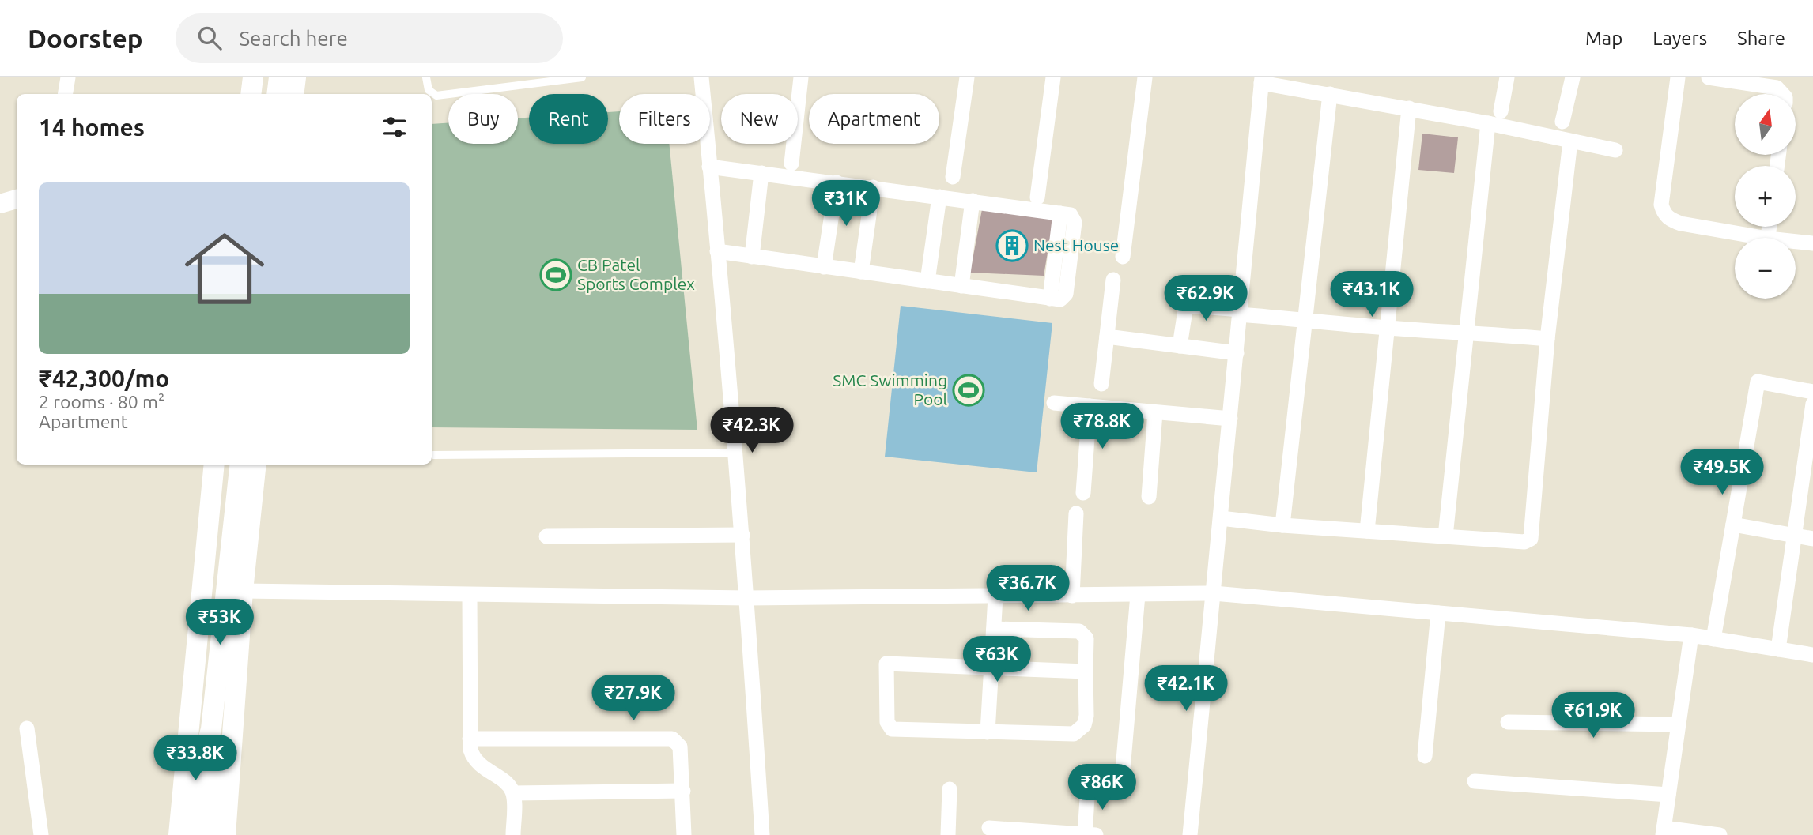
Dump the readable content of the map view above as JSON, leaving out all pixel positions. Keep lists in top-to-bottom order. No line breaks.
{"places":{"building":["Nest House"],"sports":["CB Patel Sports Complex","SMC Swimming Pool"]},"north":"top","page":{"header":"Doorstep","search":"Search here","nav":["Map","Layers","Share"],"map_buttons":["+","−"],"chip":["Buy","Rent","Filters","New","Apartment"],"heading":"14 homes","list":[{"name":"₹42,300/mo","note":"2 rooms · 80 m² · Apartment"}],"price":["₹31K","₹43.1K","₹62.9K","₹78.8K","₹42.3K","₹49.5K","₹36.7K","₹53K","₹63K","₹42.1K","₹27.9K","₹61.9K","₹33.8K","₹86K"]}}
